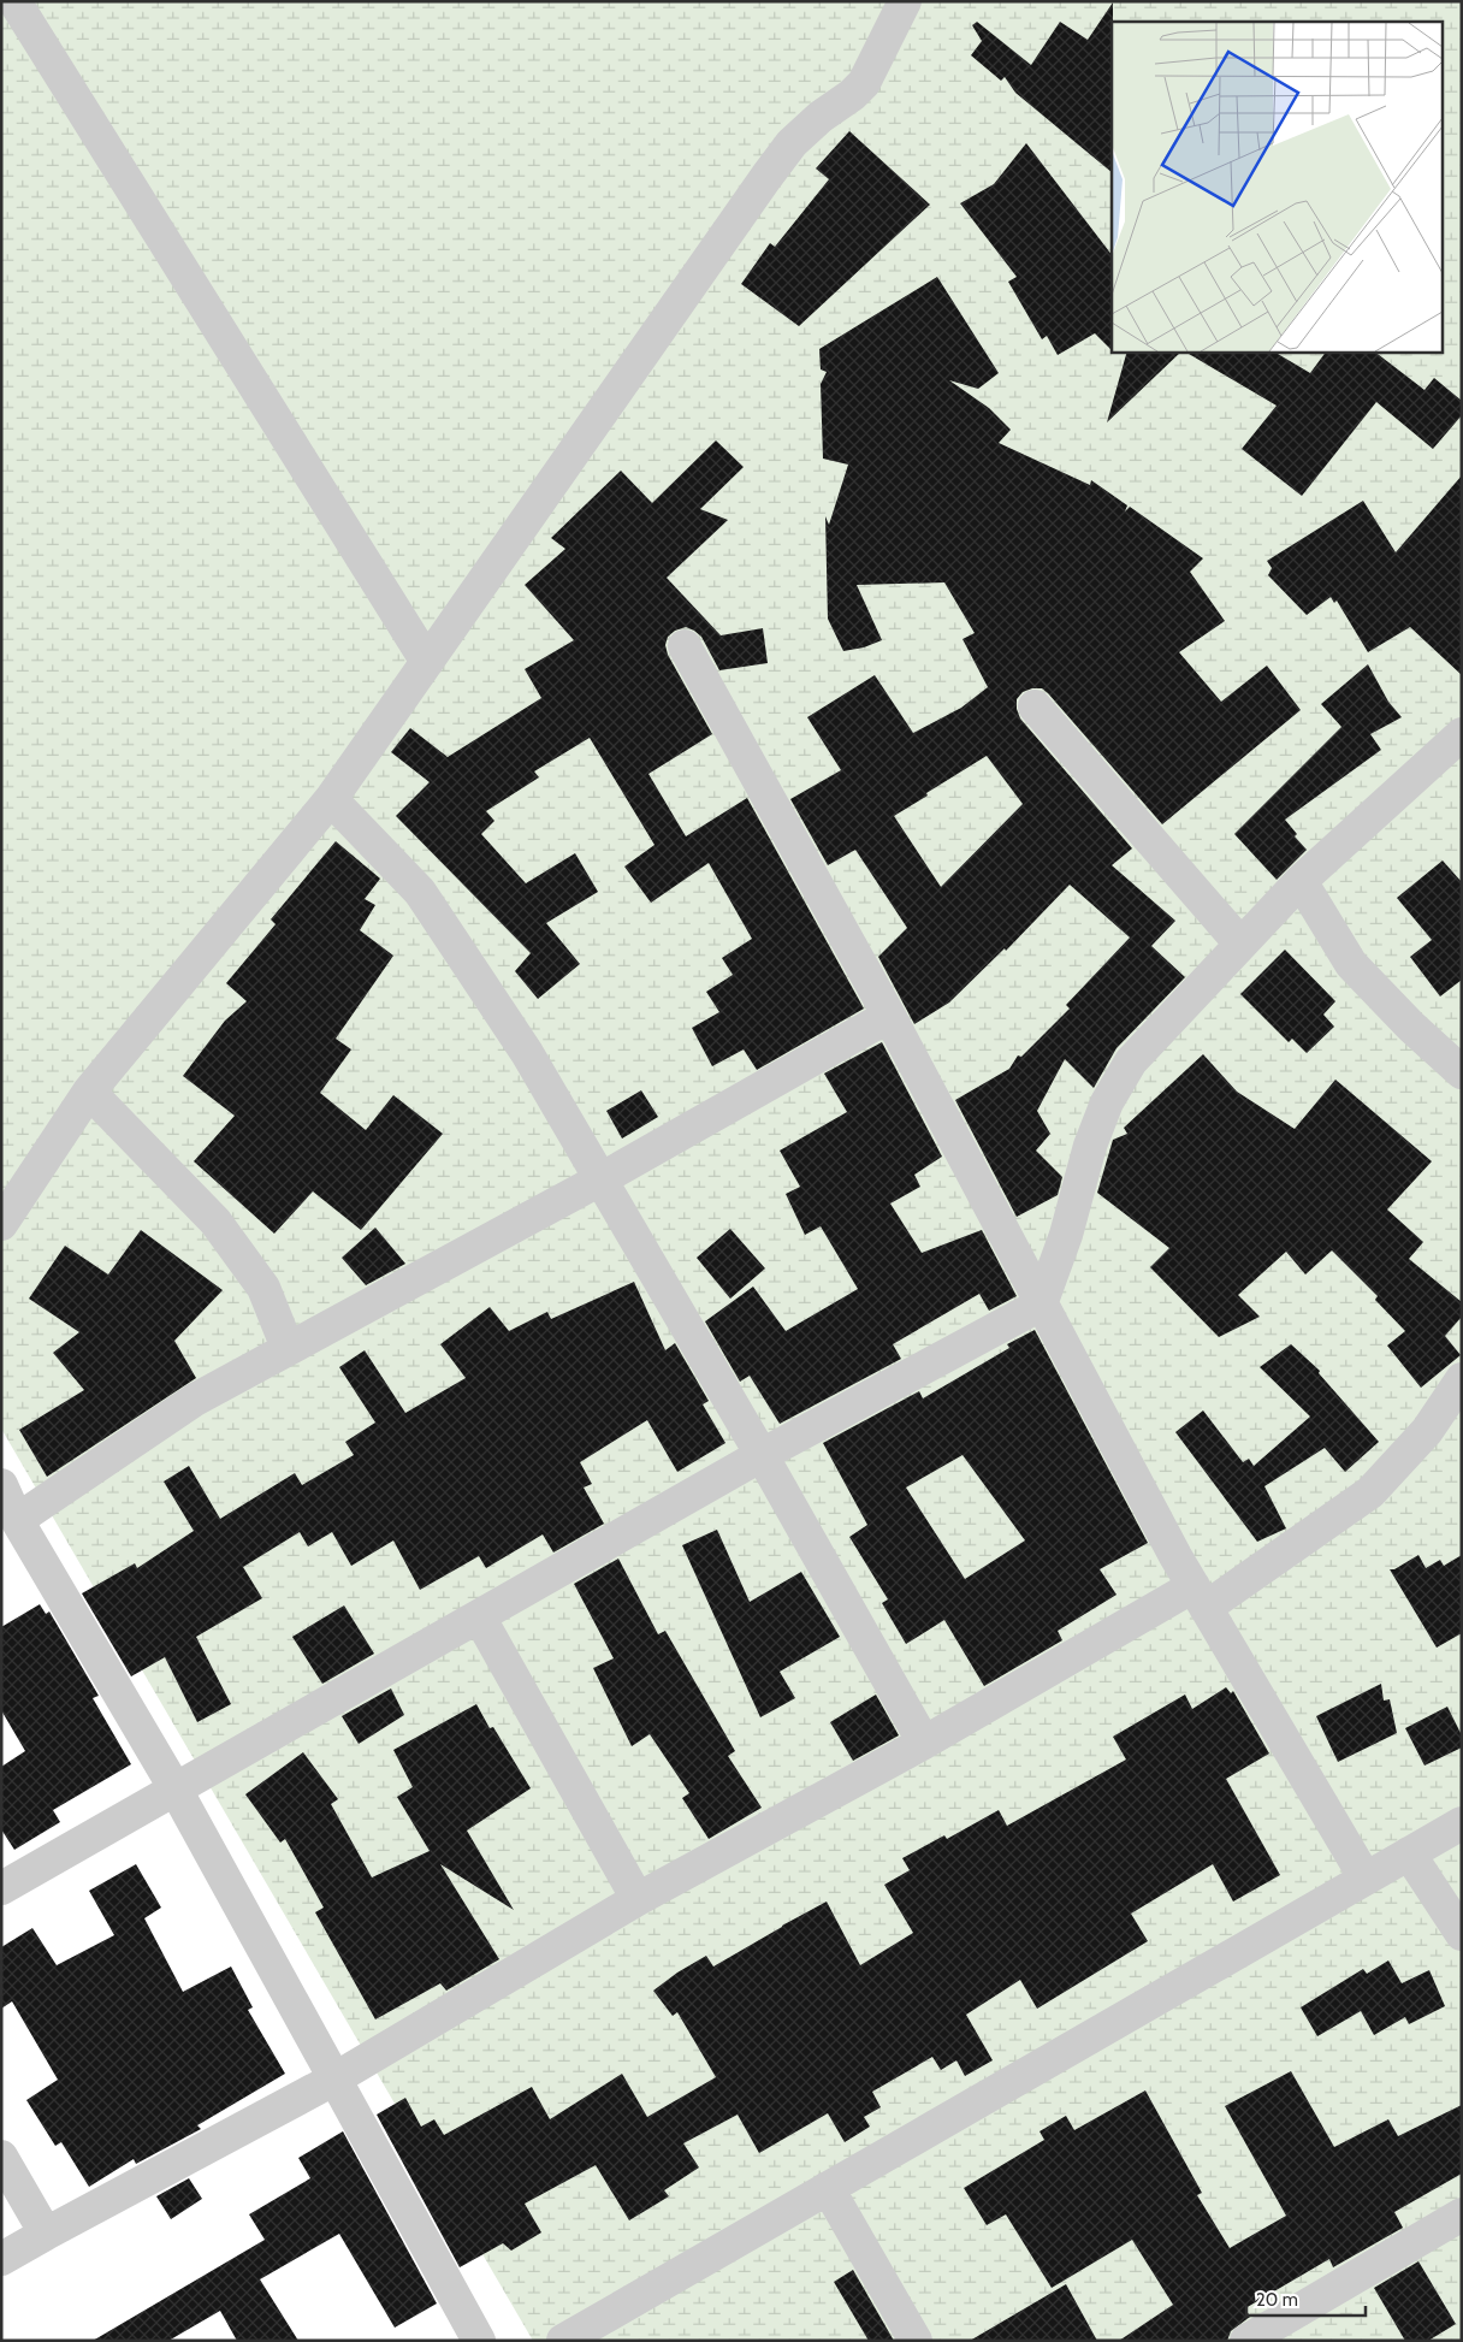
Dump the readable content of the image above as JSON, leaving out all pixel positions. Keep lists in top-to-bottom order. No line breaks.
{"scale_bar":"20 m"}
